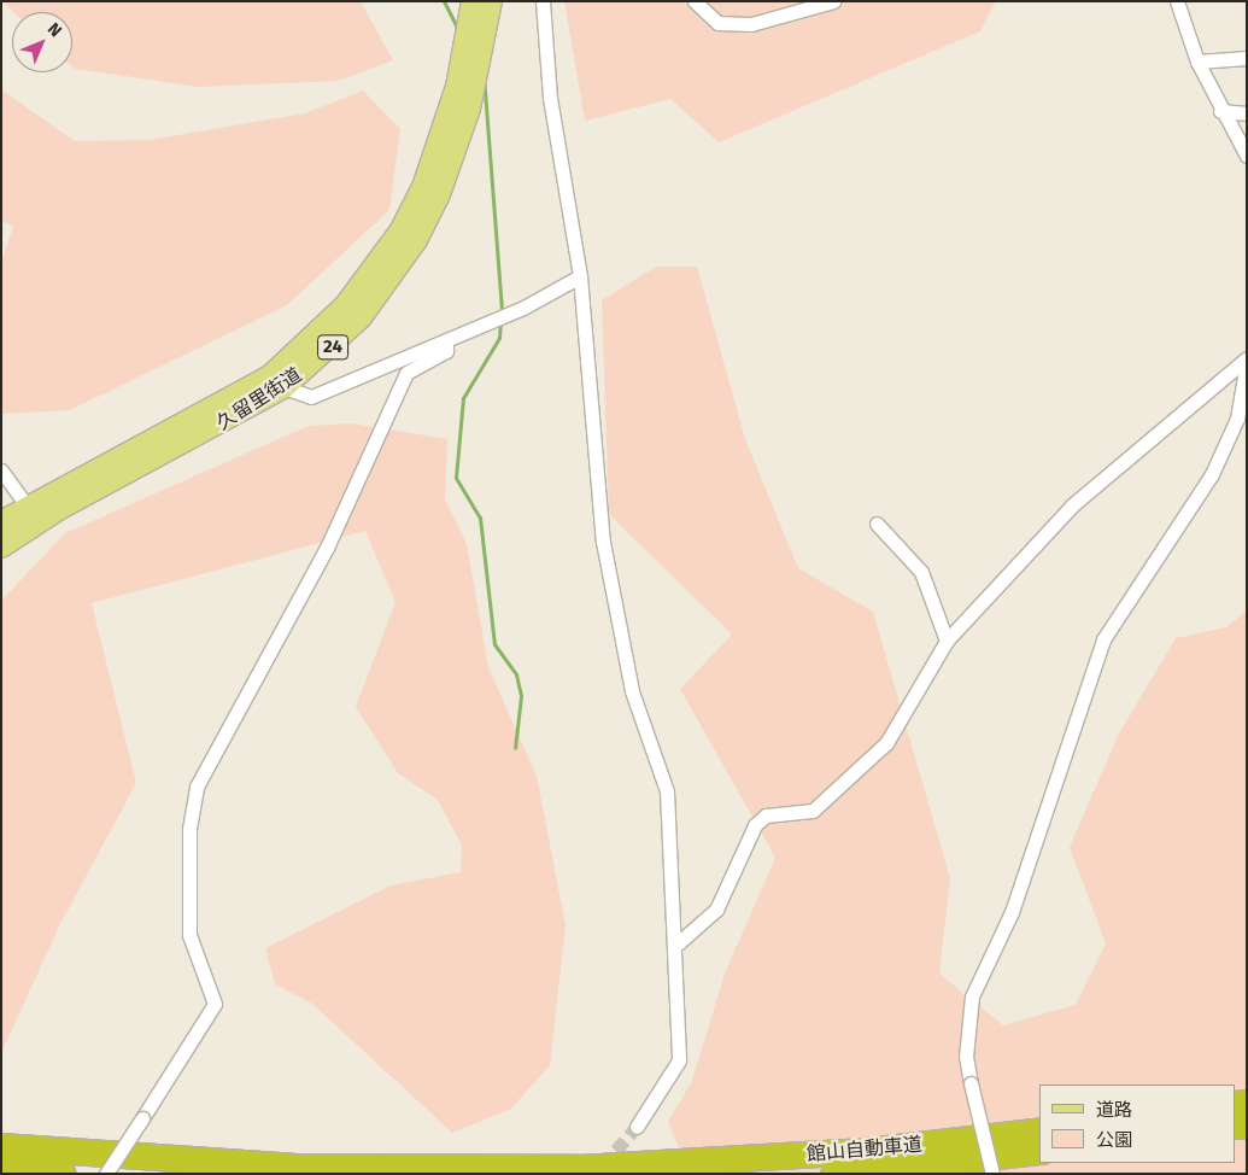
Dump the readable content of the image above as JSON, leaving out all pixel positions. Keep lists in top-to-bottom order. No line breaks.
{"streets":{"highway":["館山自動車道"],"main road":["24","久留里街道"]},"legend":["道路","公園"],"north":"top right"}
